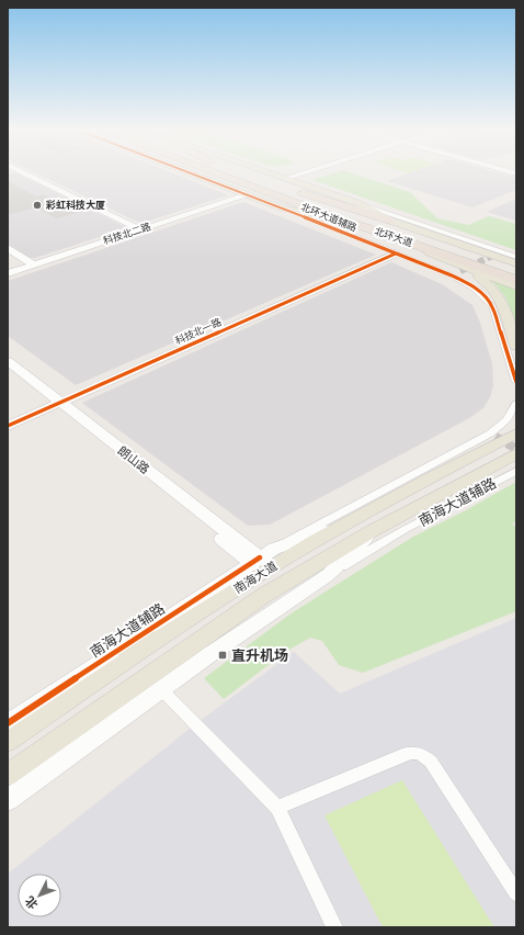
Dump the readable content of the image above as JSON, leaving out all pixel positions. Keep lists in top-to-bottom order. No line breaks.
{"streets":{"highway":["北环大道"],"main road":["北环大道辅路","南海大道"],"street":["科技北二路","科技北一路","朗山路","南海大道辅路"]},"crossings":[["北环大道辅路","科技北二路"],["北环大道辅路","科技北一路"],["科技北一路","朗山路"],["朗山路","南海大道辅路"],["南海大道辅路","南海大道"]],"places":{"other":["彩虹科技大厦"],"transit":["直升机场"]},"north":"bottom left"}
